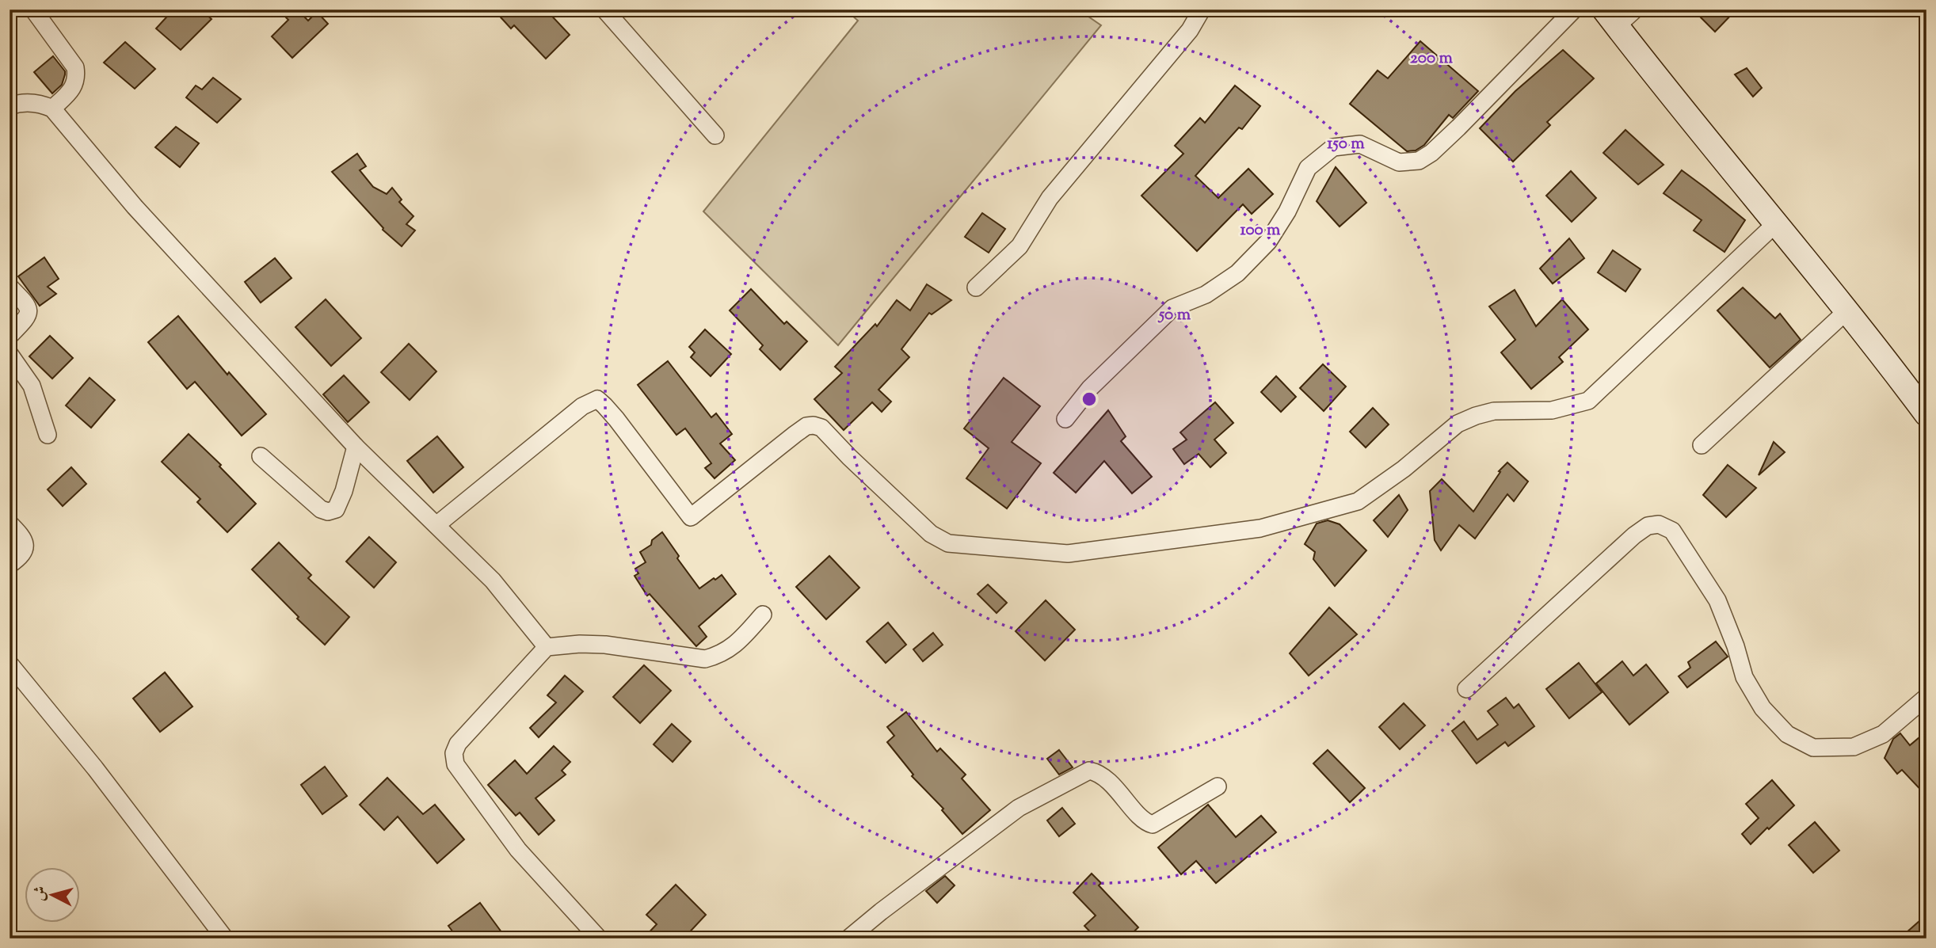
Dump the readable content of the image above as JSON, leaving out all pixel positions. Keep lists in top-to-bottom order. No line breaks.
{"north":"left","rings":["200 m","150 m","100 m","50 m"]}
